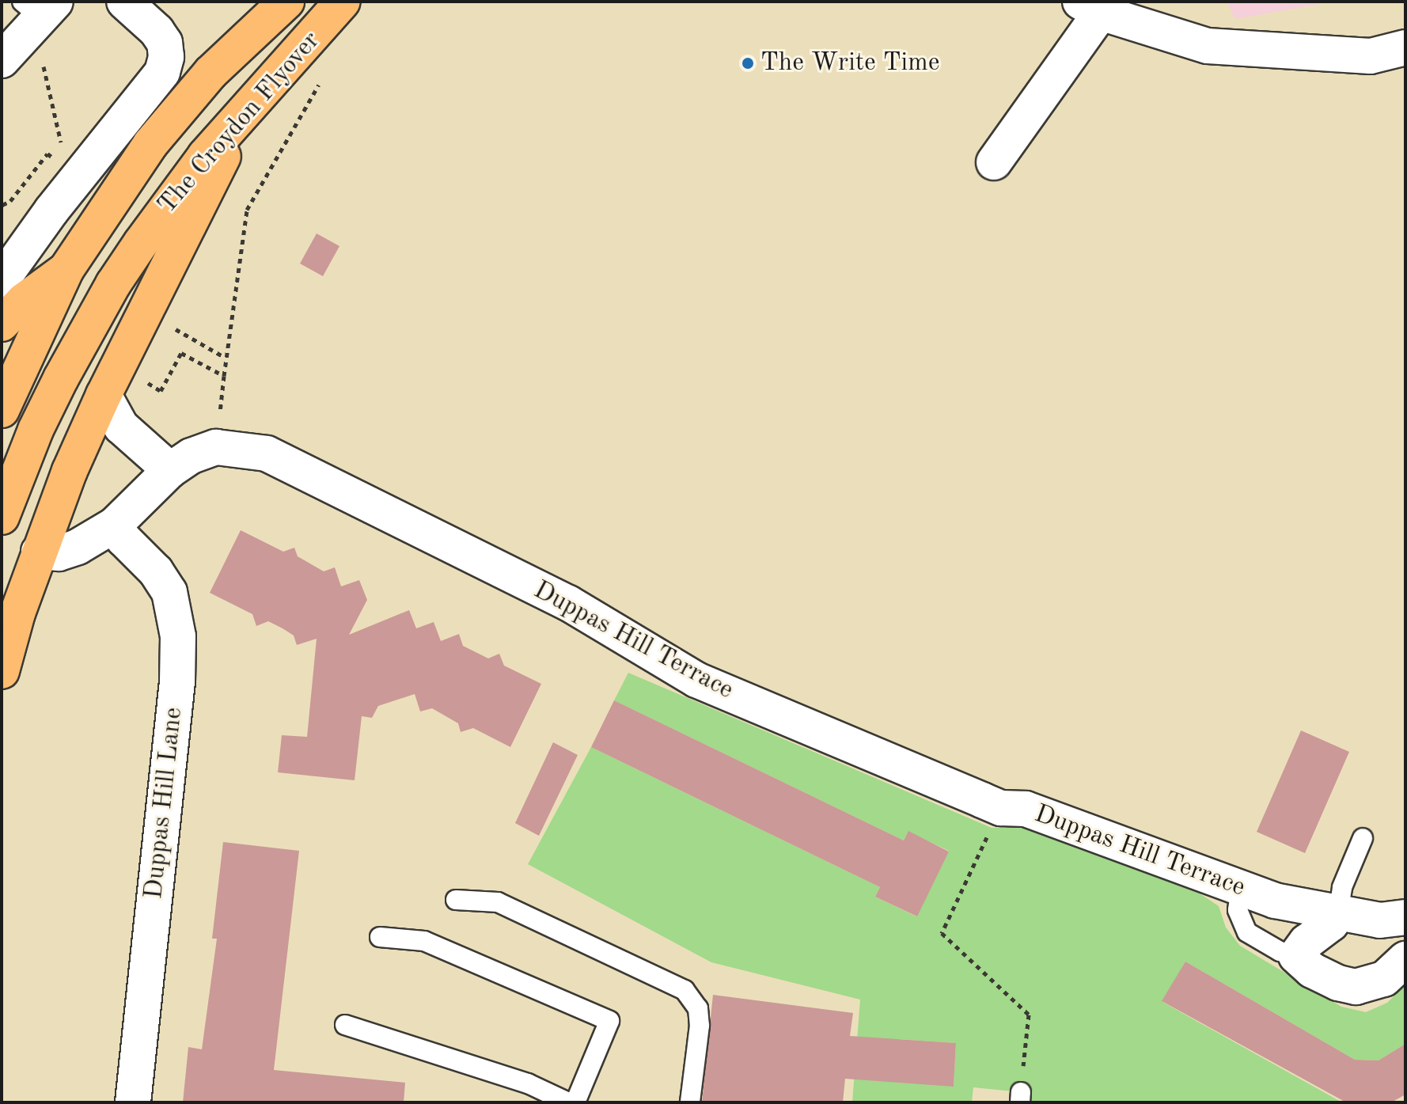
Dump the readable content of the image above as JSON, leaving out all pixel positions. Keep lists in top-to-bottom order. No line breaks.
{"streets":{"highway":["The Croydon Flyover"],"street":["Duppas Hill Terrace","Duppas Hill Lane"]},"crossings":[["Duppas Hill Terrace","Duppas Hill Lane"]],"places":["The Write Time"]}
